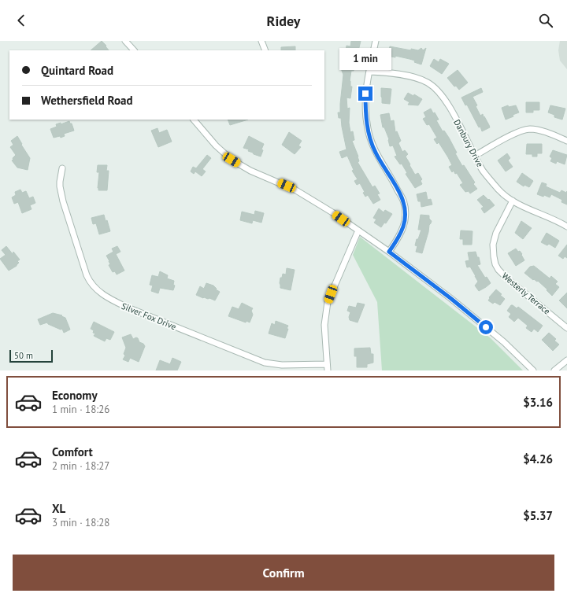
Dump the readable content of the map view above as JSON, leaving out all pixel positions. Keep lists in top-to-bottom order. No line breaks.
{"streets":{"street":["Danbury Drive","Westerly Terrace","Silver Fox Drive"]},"crossings":[["Danbury Drive","Westerly Terrace"]],"scale_bar":"50 m","page":{"header":"Ridey","bubble":"1 min","banner":["Quintard Road","Wethersfield Road"],"scale":"50 m","list":[{"name":"Economy","note":"1 min · 18:26","value":"$3.16"},{"name":"Comfort","note":"2 min · 18:27","value":"$4.26"},{"name":"XL","note":"3 min · 18:28","value":"$5.37"}],"buttons":"Confirm"}}
